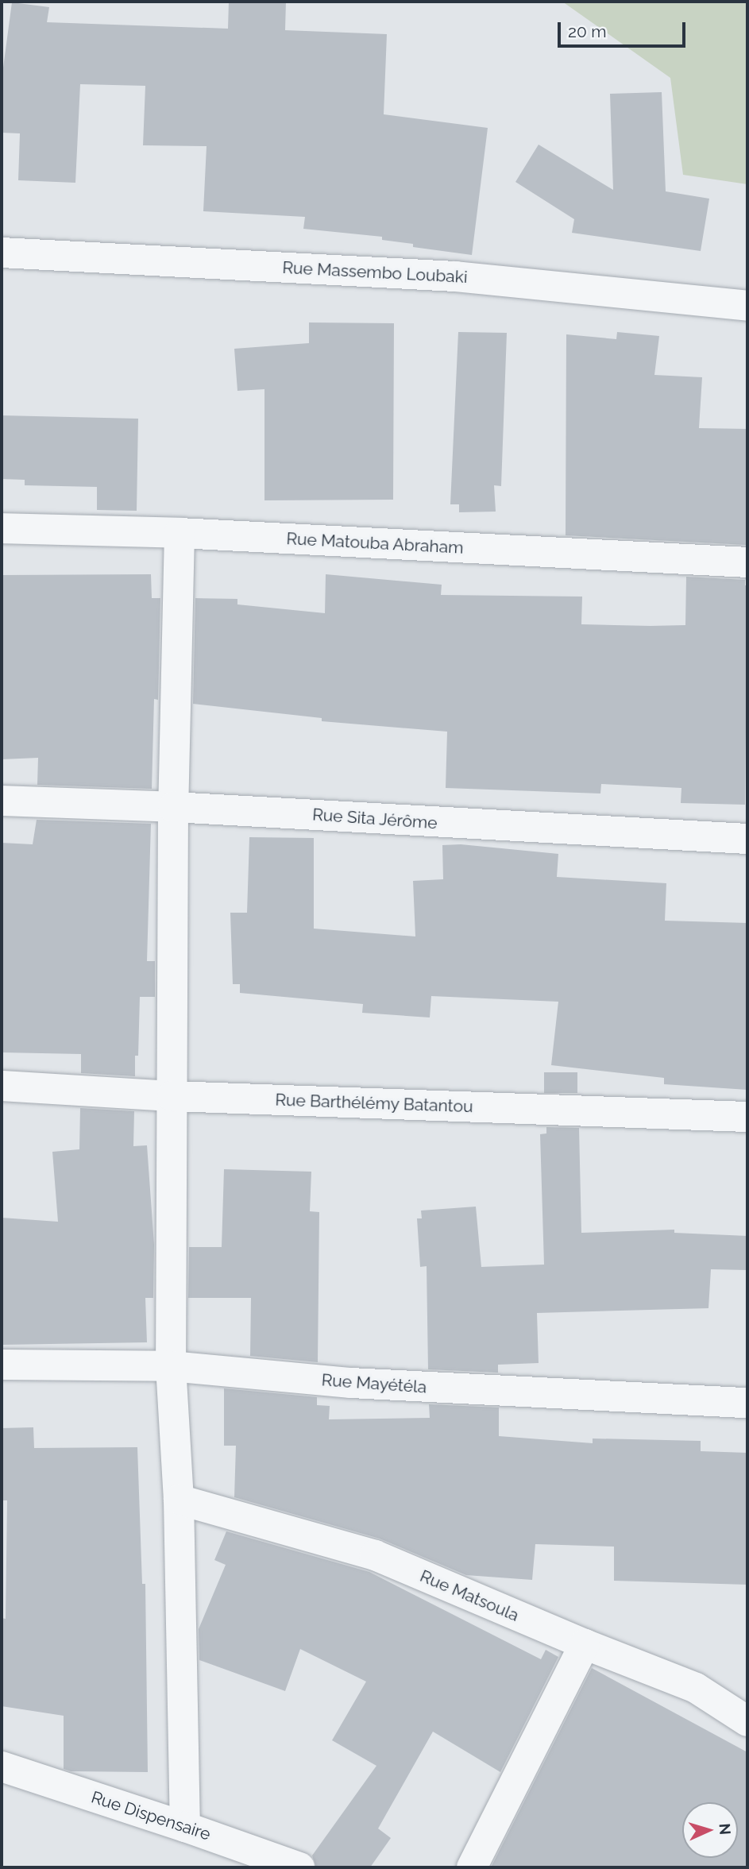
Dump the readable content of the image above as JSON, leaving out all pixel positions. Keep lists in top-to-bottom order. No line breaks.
{"streets":{"street":["Rue Massembo Loubaki","Rue Matouba Abraham","Rue Sita Jérôme","Rue Barthélémy Batantou","Rue Mayétéla","Rue Matsoula","Rue Dispensaire"]},"scale_bar":"20 m","north":"right"}
